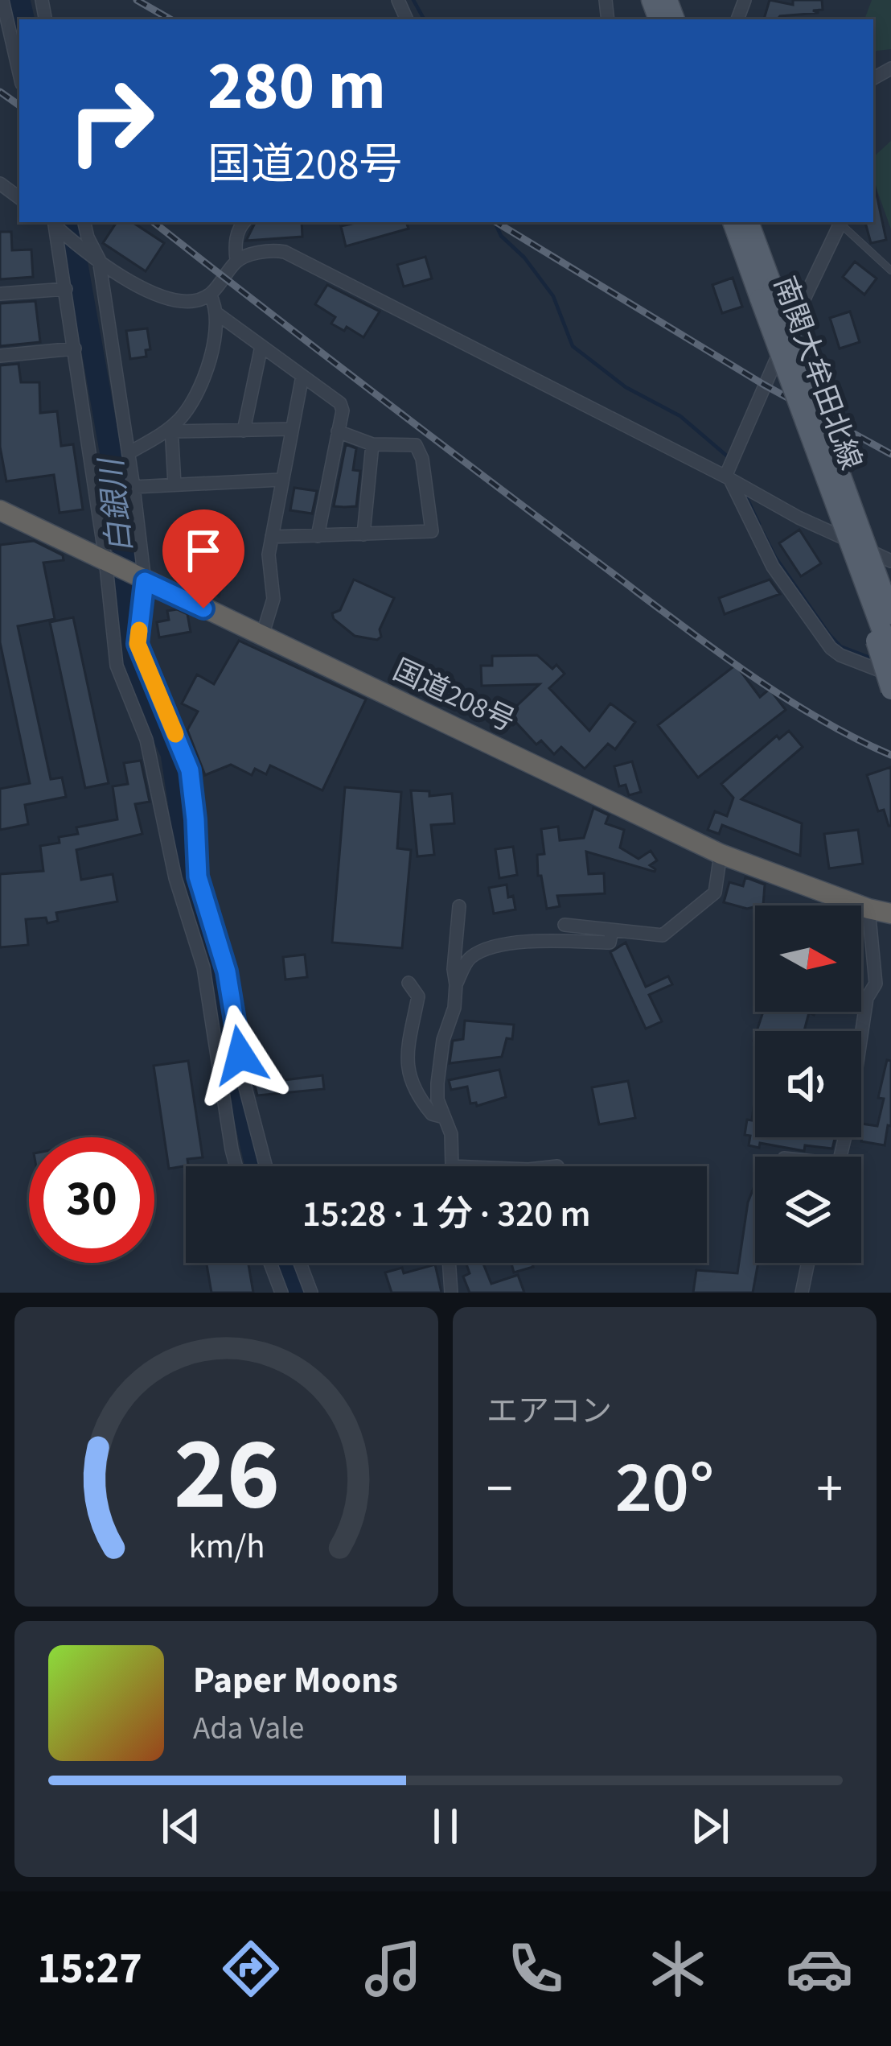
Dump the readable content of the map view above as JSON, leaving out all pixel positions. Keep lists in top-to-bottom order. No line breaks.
{"streets":{"highway":["国道208号"],"main road":["南関大牟田北線"]},"water":["白銀川"],"north":"right","page":{"turn":["280 m","国道208号"],"limit":"30","trip":"15:28 · 1 分 · 320 m","tile":"エアコン","heat":["−","20°","+"],"song":["Paper Moons","Ada Vale"],"tabs":"15:27","gauge":["26","km/h"]}}
